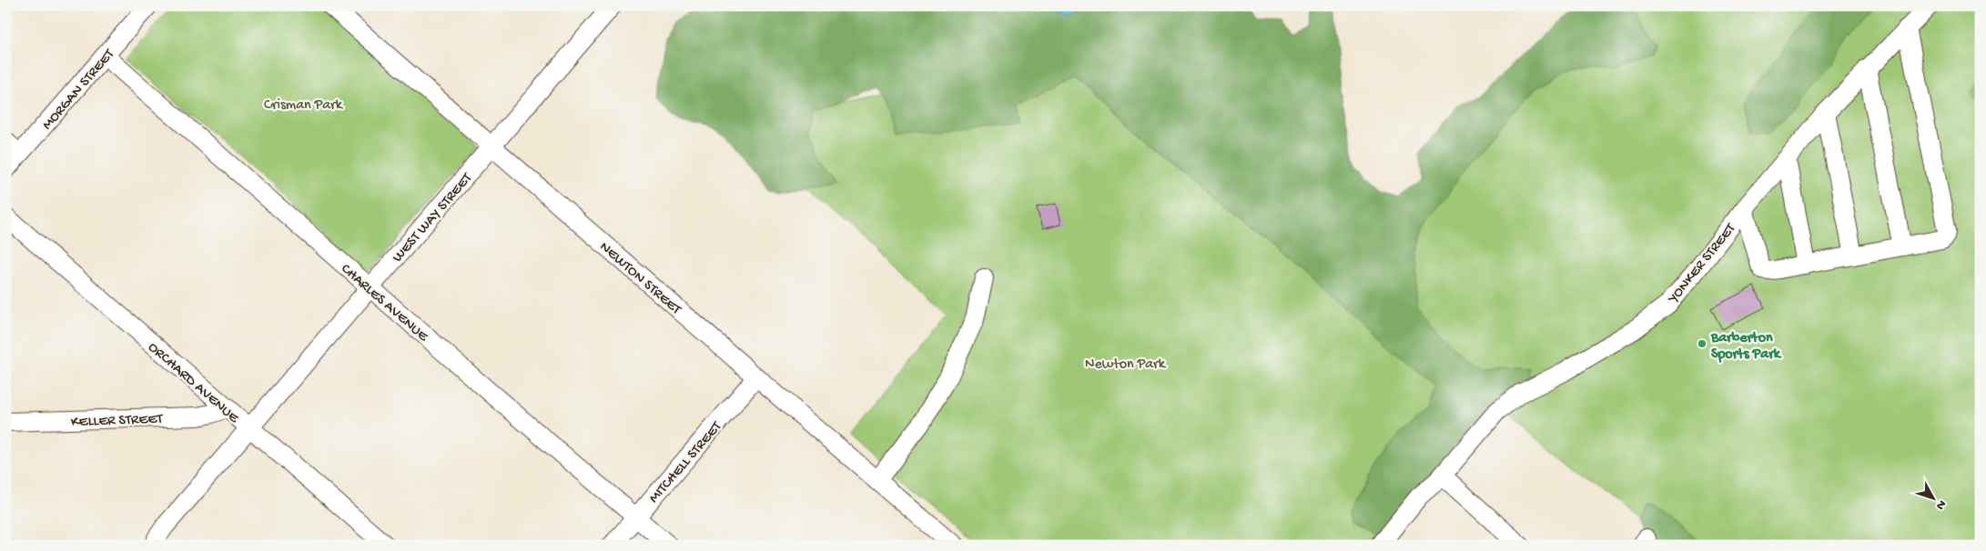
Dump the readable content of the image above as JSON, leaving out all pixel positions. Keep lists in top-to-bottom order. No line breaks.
{"streets":{"street":["MORGAN STREET","WEST WAY STREET","YONKER STREET","NEWTON STREET","CHARLES AVENUE","ORCHARD AVENUE","KELLER STREET","MITCHELL STREET"]},"crossings":[["MORGAN STREET","CHARLES AVENUE"],["WEST WAY STREET","NEWTON STREET"],["WEST WAY STREET","CHARLES AVENUE"],["WEST WAY STREET","ORCHARD AVENUE"],["NEWTON STREET","MITCHELL STREET"],["CHARLES AVENUE","MITCHELL STREET"],["ORCHARD AVENUE","KELLER STREET"]],"parks":["Crisman Park","Newton Park"],"places":["Barberton Sports Park"],"north":"bottom right"}
